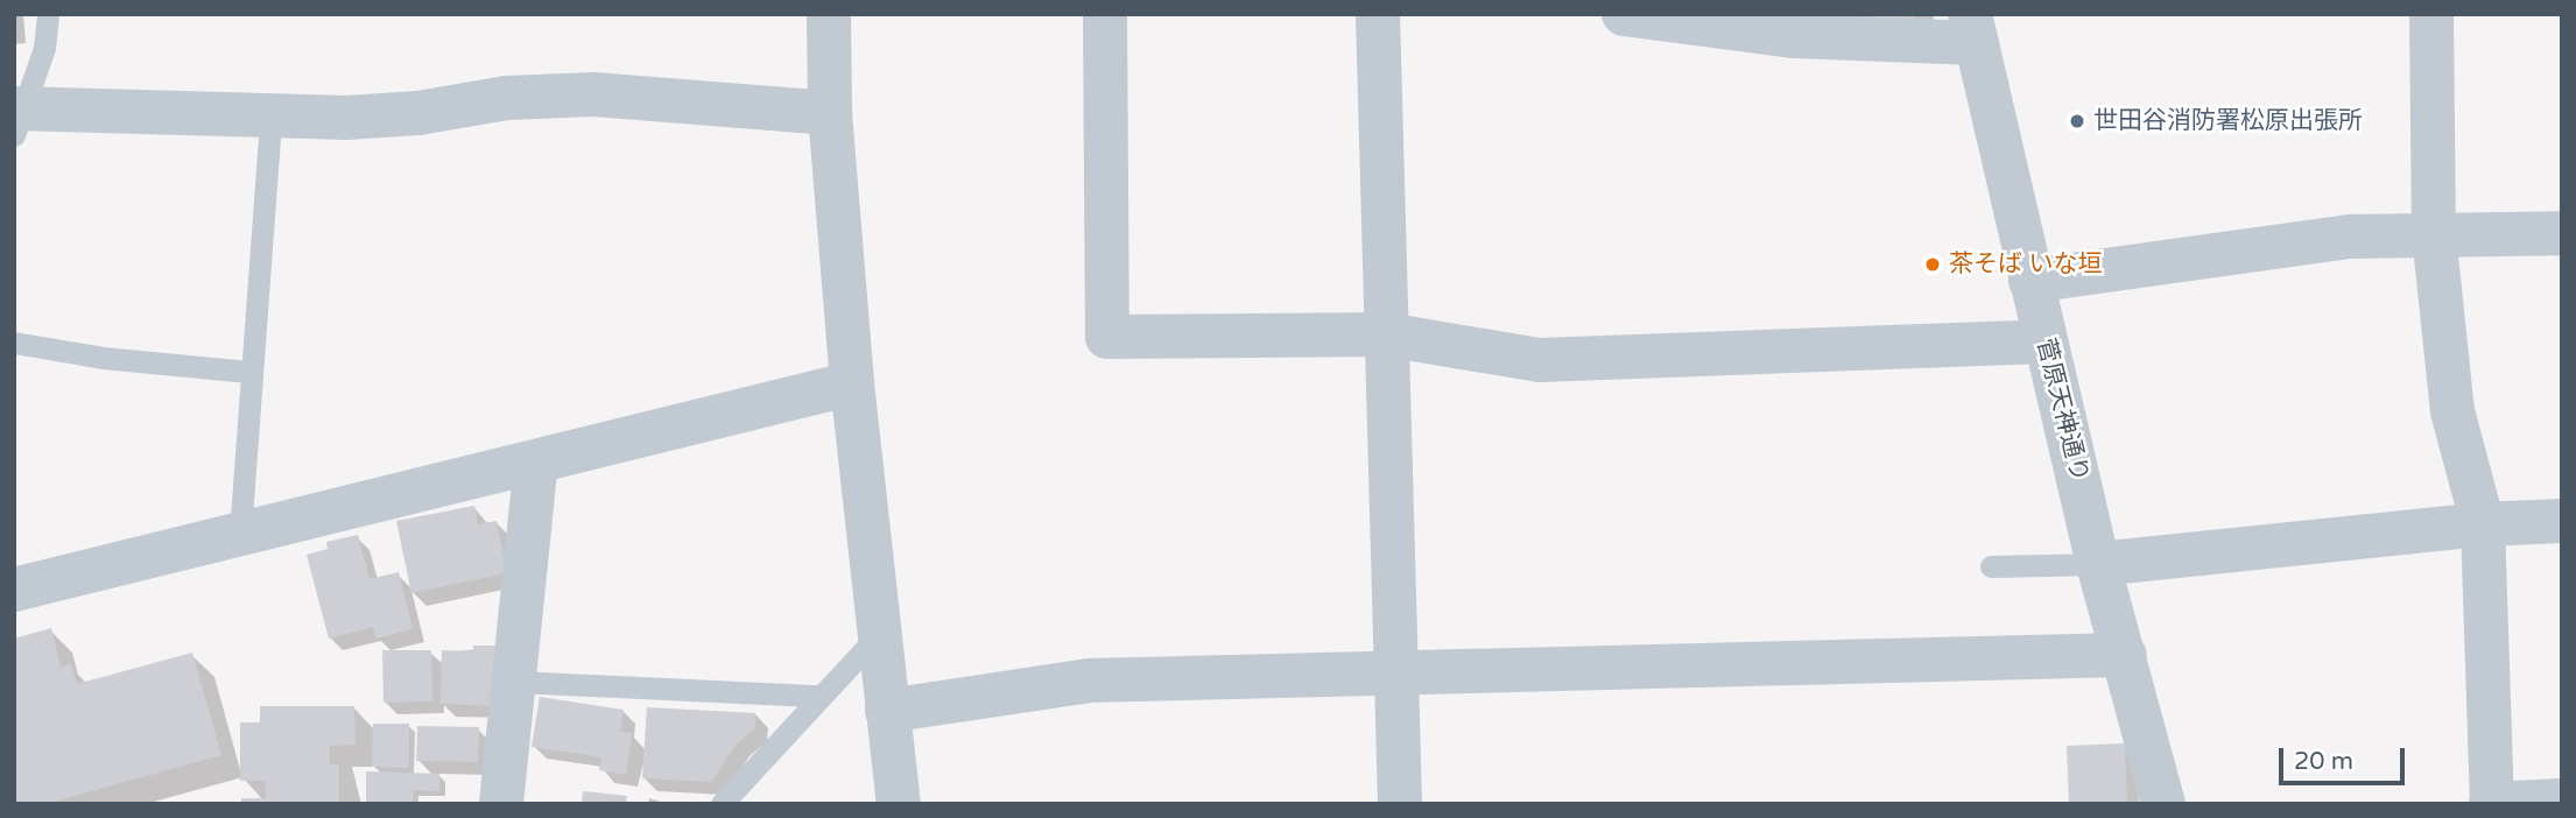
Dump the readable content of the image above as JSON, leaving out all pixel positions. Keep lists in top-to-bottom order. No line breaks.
{"streets":{"street":["菅原天神通り"]},"places":["世田谷消防署松原出張所","茶そば いな垣"],"scale_bar":"20 m"}
